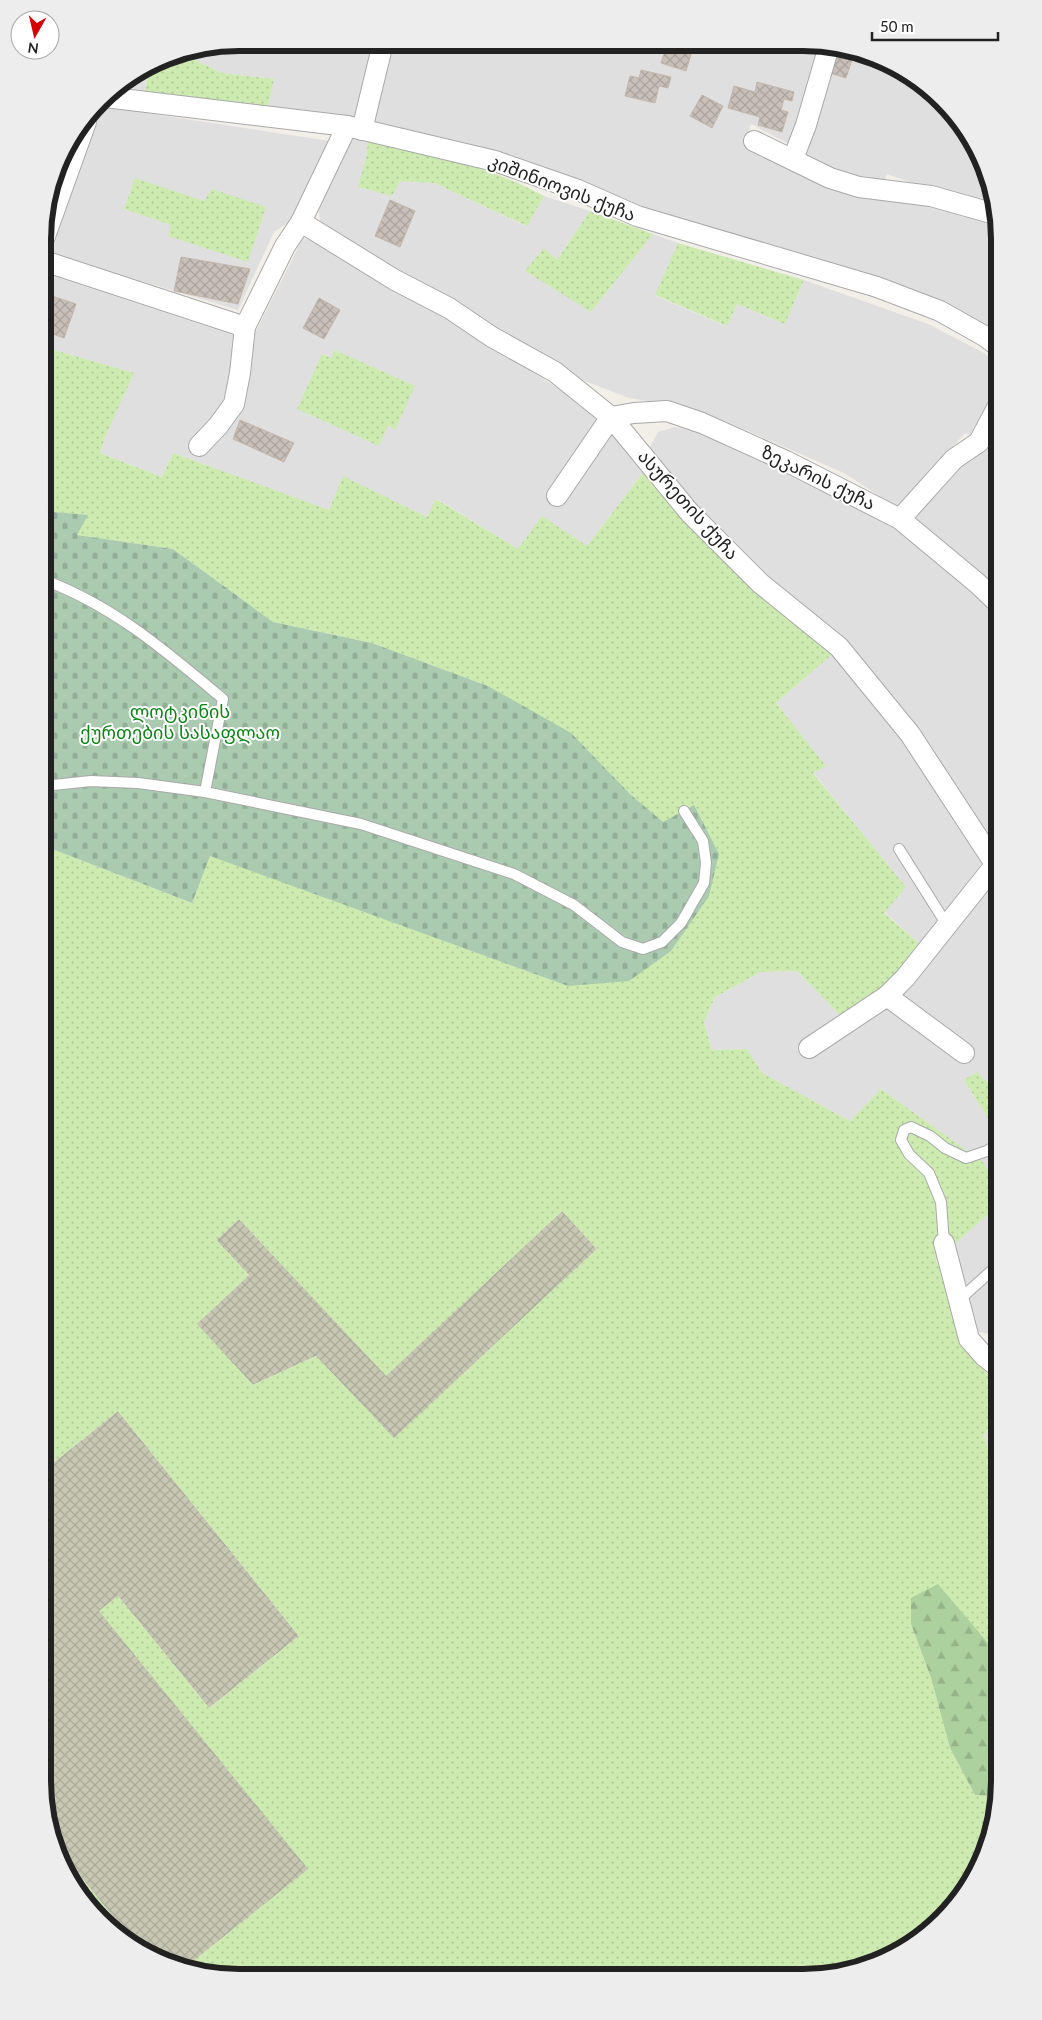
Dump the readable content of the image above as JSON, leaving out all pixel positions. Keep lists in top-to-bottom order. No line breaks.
{"streets":{"street":["კიშინიოვის ქუჩა","ზეკარის ქუჩა","ასურეთის ქუჩა"]},"crossings":[["ზეკარის ქუჩა","ასურეთის ქუჩა"]],"parks":["ლოტკინის ქურთების სასაფლაო"],"scale_bar":"50 m","north":"bottom"}
